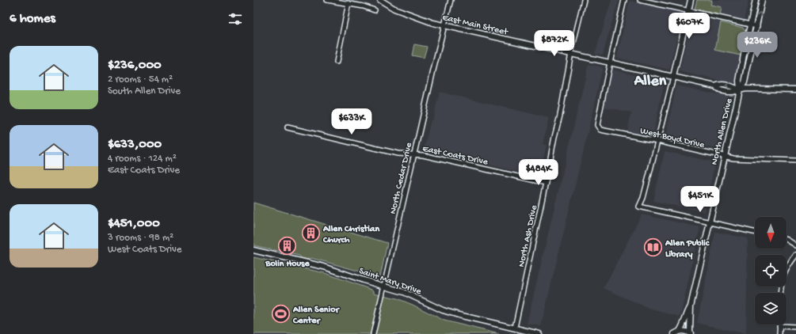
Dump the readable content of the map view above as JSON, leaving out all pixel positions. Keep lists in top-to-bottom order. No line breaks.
{"streets":{"street":["East Main Street","North Allen Drive","West Boyd Drive","East Coats Drive","North Cedar Drive","North Ash Drive","Saint Mary Drive"]},"crossings":[["East Main Street","North Allen Drive"],["East Main Street","West Boyd Drive"],["East Main Street","North Cedar Drive"],["East Main Street","North Ash Drive"],["North Allen Drive","West Boyd Drive"],["East Coats Drive","North Cedar Drive"],["East Coats Drive","North Ash Drive"],["North Cedar Drive","Saint Mary Drive"],["North Ash Drive","Saint Mary Drive"]],"districts":["Allen"],"places":{"building":["Allen Christian Church","Bolin House"],"library":["Allen Public Library"],"sports":["Allen Senior Center"]},"north":"bottom","page":{"heading":"6 homes","price":["$607K","$872K","$236K","$633K","$484K","$451K"],"list":[{"name":"$236,000","note":"2 rooms · 54 m² · South Allen Drive"},{"name":"$633,000","note":"4 rooms · 124 m² · East Coats Drive"},{"name":"$451,000","note":"3 rooms · 98 m² · West Coats Drive"}]}}
